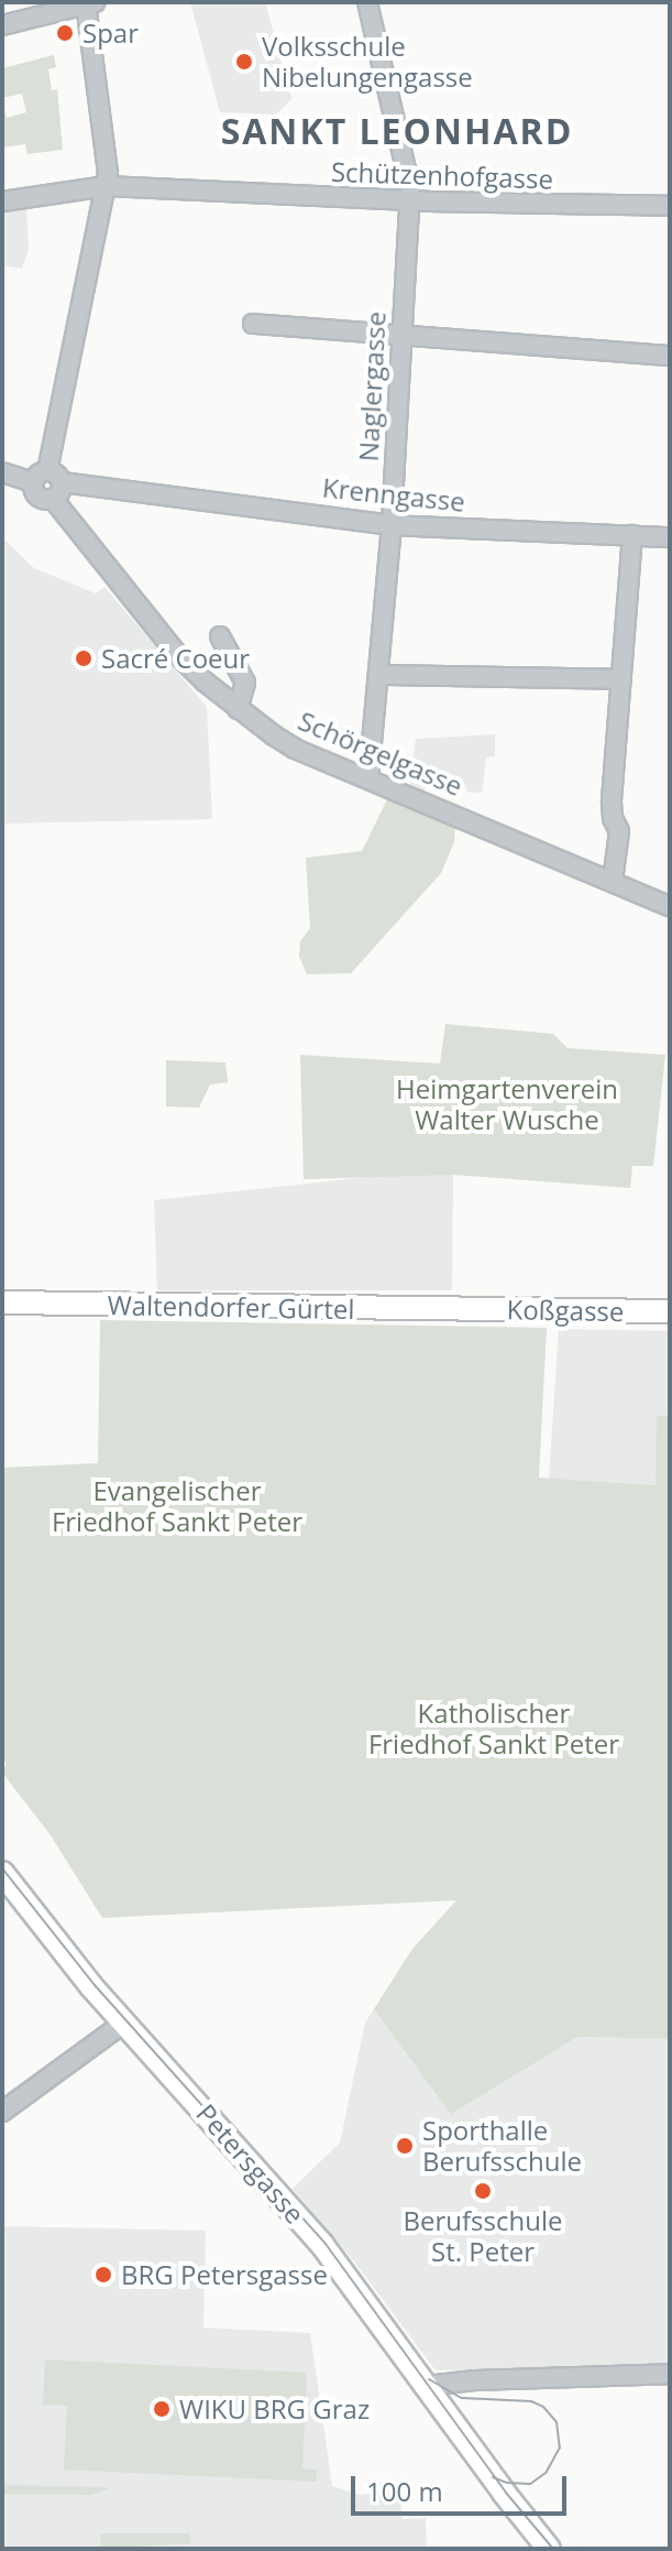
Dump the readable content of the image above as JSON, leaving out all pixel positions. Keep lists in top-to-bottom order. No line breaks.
{"streets":{"main road":["Waltendorfer Gürtel","Koßgasse","Petersgasse"],"street":["Schützenhofgasse","Naglergasse","Krenngasse","Schörgelgasse"]},"crossings":[["Schützenhofgasse","Naglergasse"],["Naglergasse","Krenngasse"],["Naglergasse","Schörgelgasse"],["Krenngasse","Schörgelgasse"],["Waltendorfer Gürtel","Koßgasse"]],"districts":["SANKT LEONHARD"],"parks":["Heimgartenverein Walter Wusche","Evangelischer Friedhof Sankt Peter","Katholischer Friedhof Sankt Peter"],"places":["Spar","Volksschule Nibelungengasse","Sacré Coeur","Sporthalle Berufsschule","Berufsschule St. Peter","BRG Petersgasse","WIKU BRG Graz"],"scale_bar":"100 m"}
